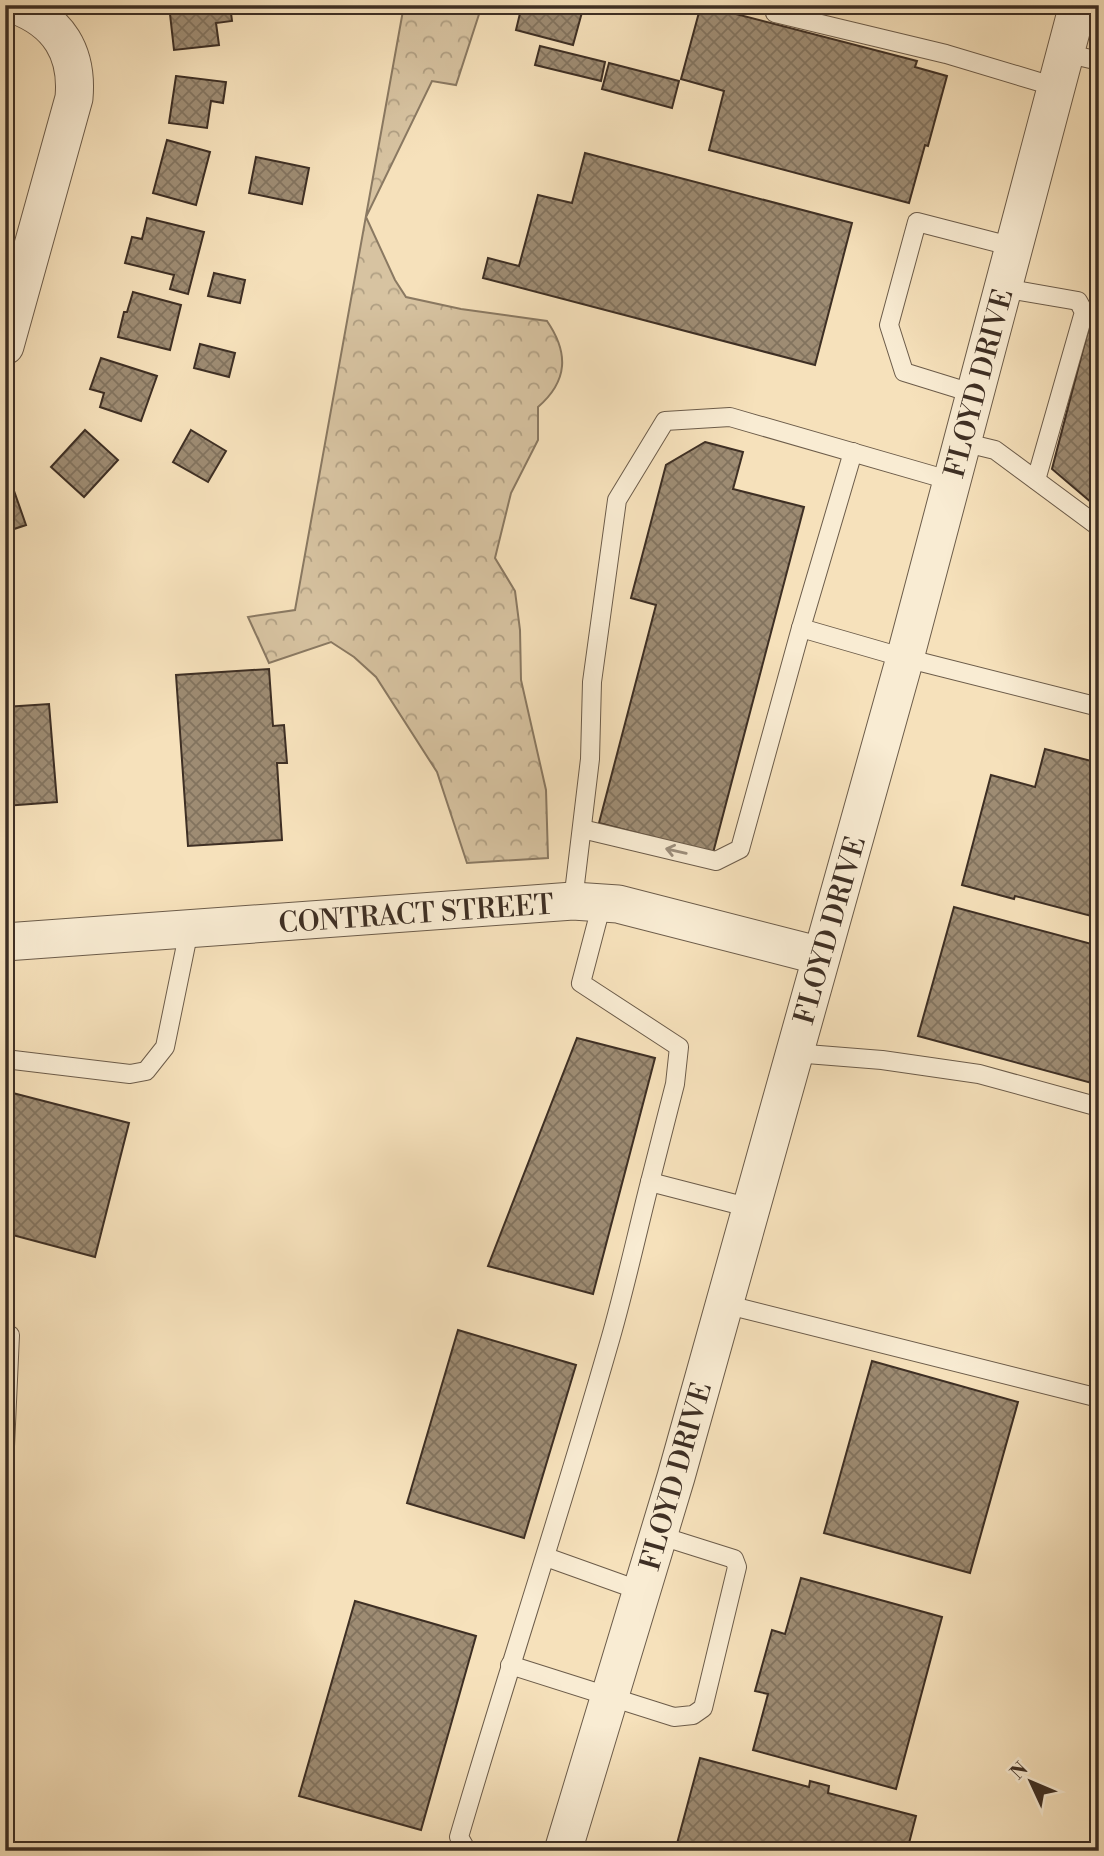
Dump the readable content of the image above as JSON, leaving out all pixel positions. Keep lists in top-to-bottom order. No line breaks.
{"streets":{"street":["FLOYD DRIVE","CONTRACT STREET"]},"crossings":[["FLOYD DRIVE","CONTRACT STREET"]],"north":"top left"}
